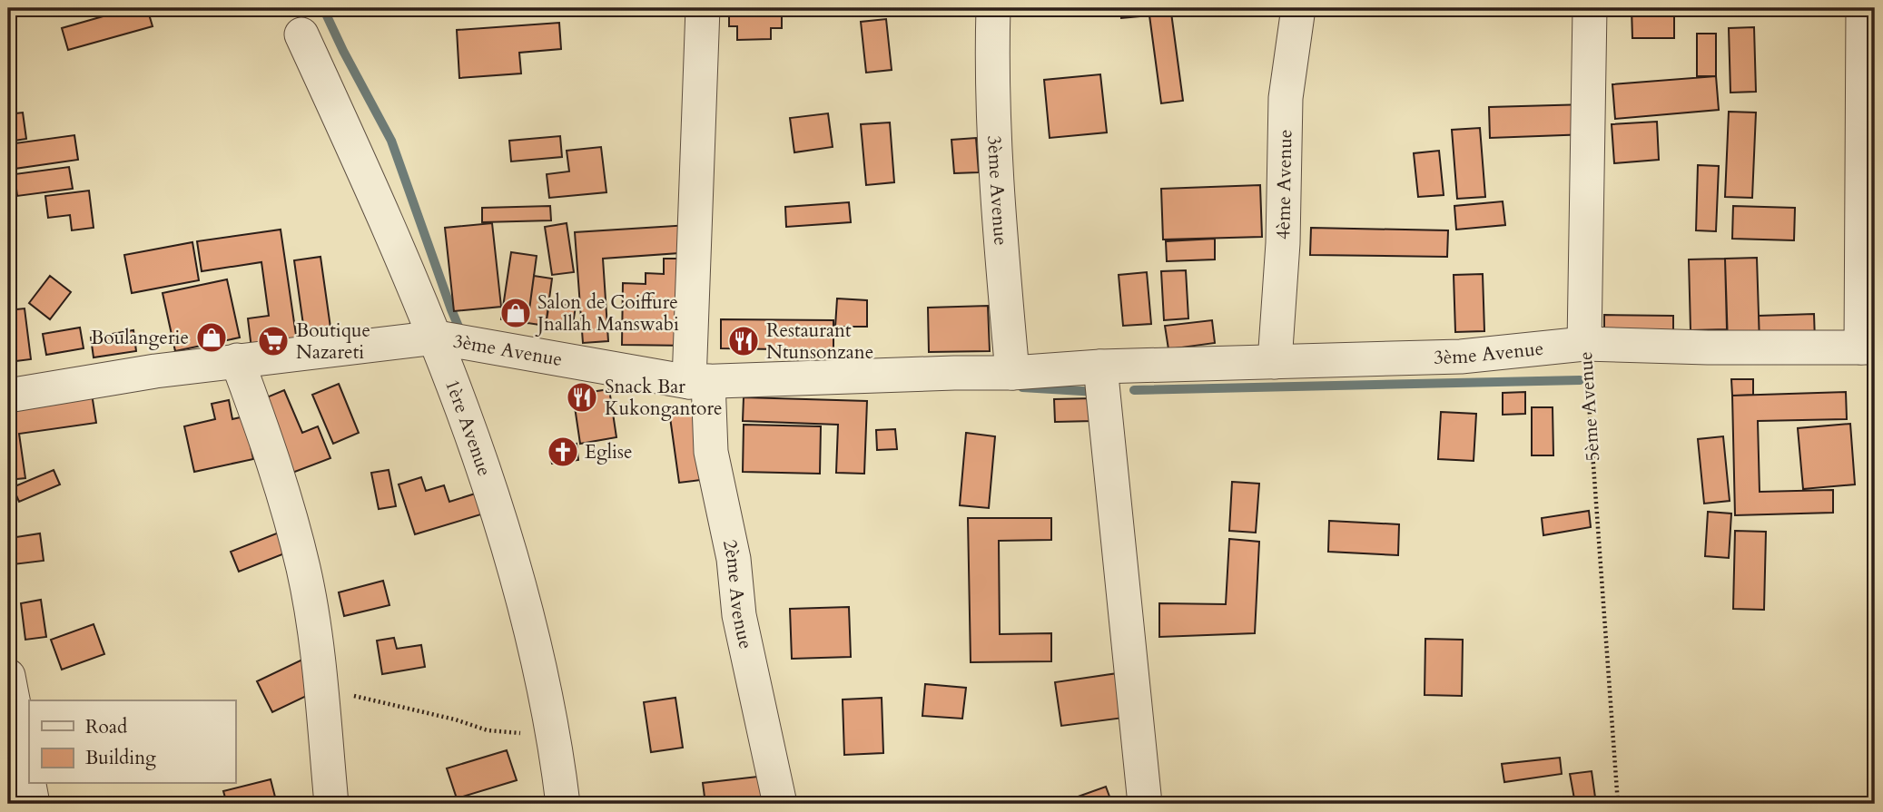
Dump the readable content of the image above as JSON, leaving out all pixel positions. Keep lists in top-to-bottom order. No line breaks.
{"streets":{"street":["4ème Avenue","3ème Avenue","5ème Avenue","1ère Avenue","2ème Avenue"]},"crossings":[["4ème Avenue","3ème Avenue"],["3ème Avenue","5ème Avenue"],["3ème Avenue","1ère Avenue"],["3ème Avenue","2ème Avenue"]],"places":{"shop":["Salon de Coiffure Jnallah Manswabi","Boulangerie"],"supermarket":["Boutique Nazareti"],"restaurant":["Restaurant Ntunsonzane","Snack Bar Kukongantore"],"church":["Eglise"]},"legend":["Road","Building"]}
